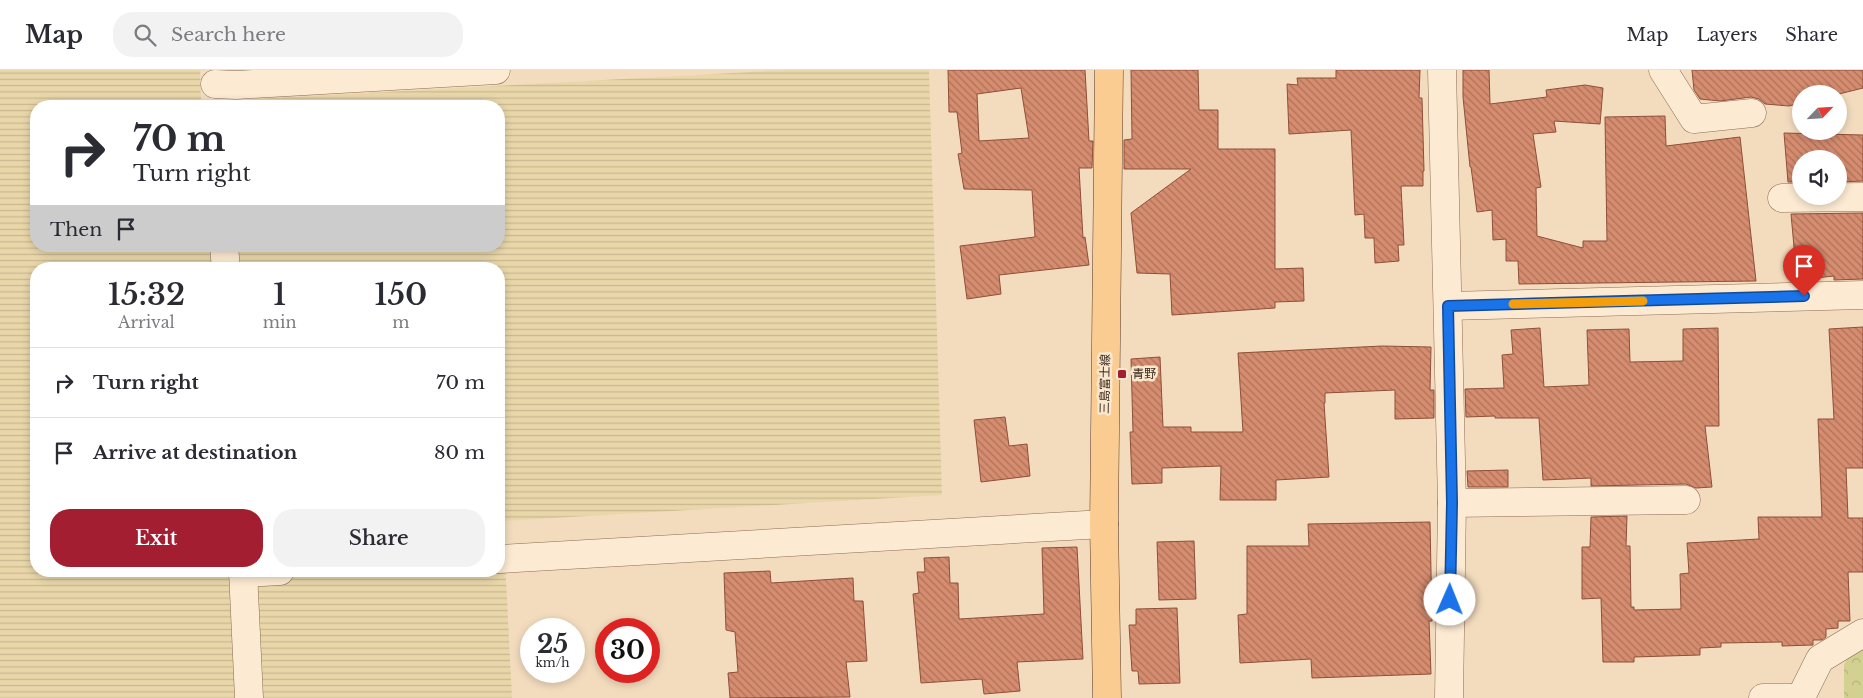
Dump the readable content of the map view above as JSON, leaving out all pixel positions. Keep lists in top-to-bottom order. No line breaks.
{"streets":{"main road":["三島富士線"]},"places":{"transit":["青野"]},"north":"top right","page":{"header":"Map","search":"Search here","nav":["Map","Layers","Share"],"turn":["70 m","Turn right"],"then":"Then","eta":["15:32","Arrival","1","min","150","m"],"list":[{"name":"Turn right","value":"70 m"},{"name":"Arrive at destination","value":"80 m"}],"buttons":["Exit","Share"],"speed":"25 km/h","limit":"30"}}
